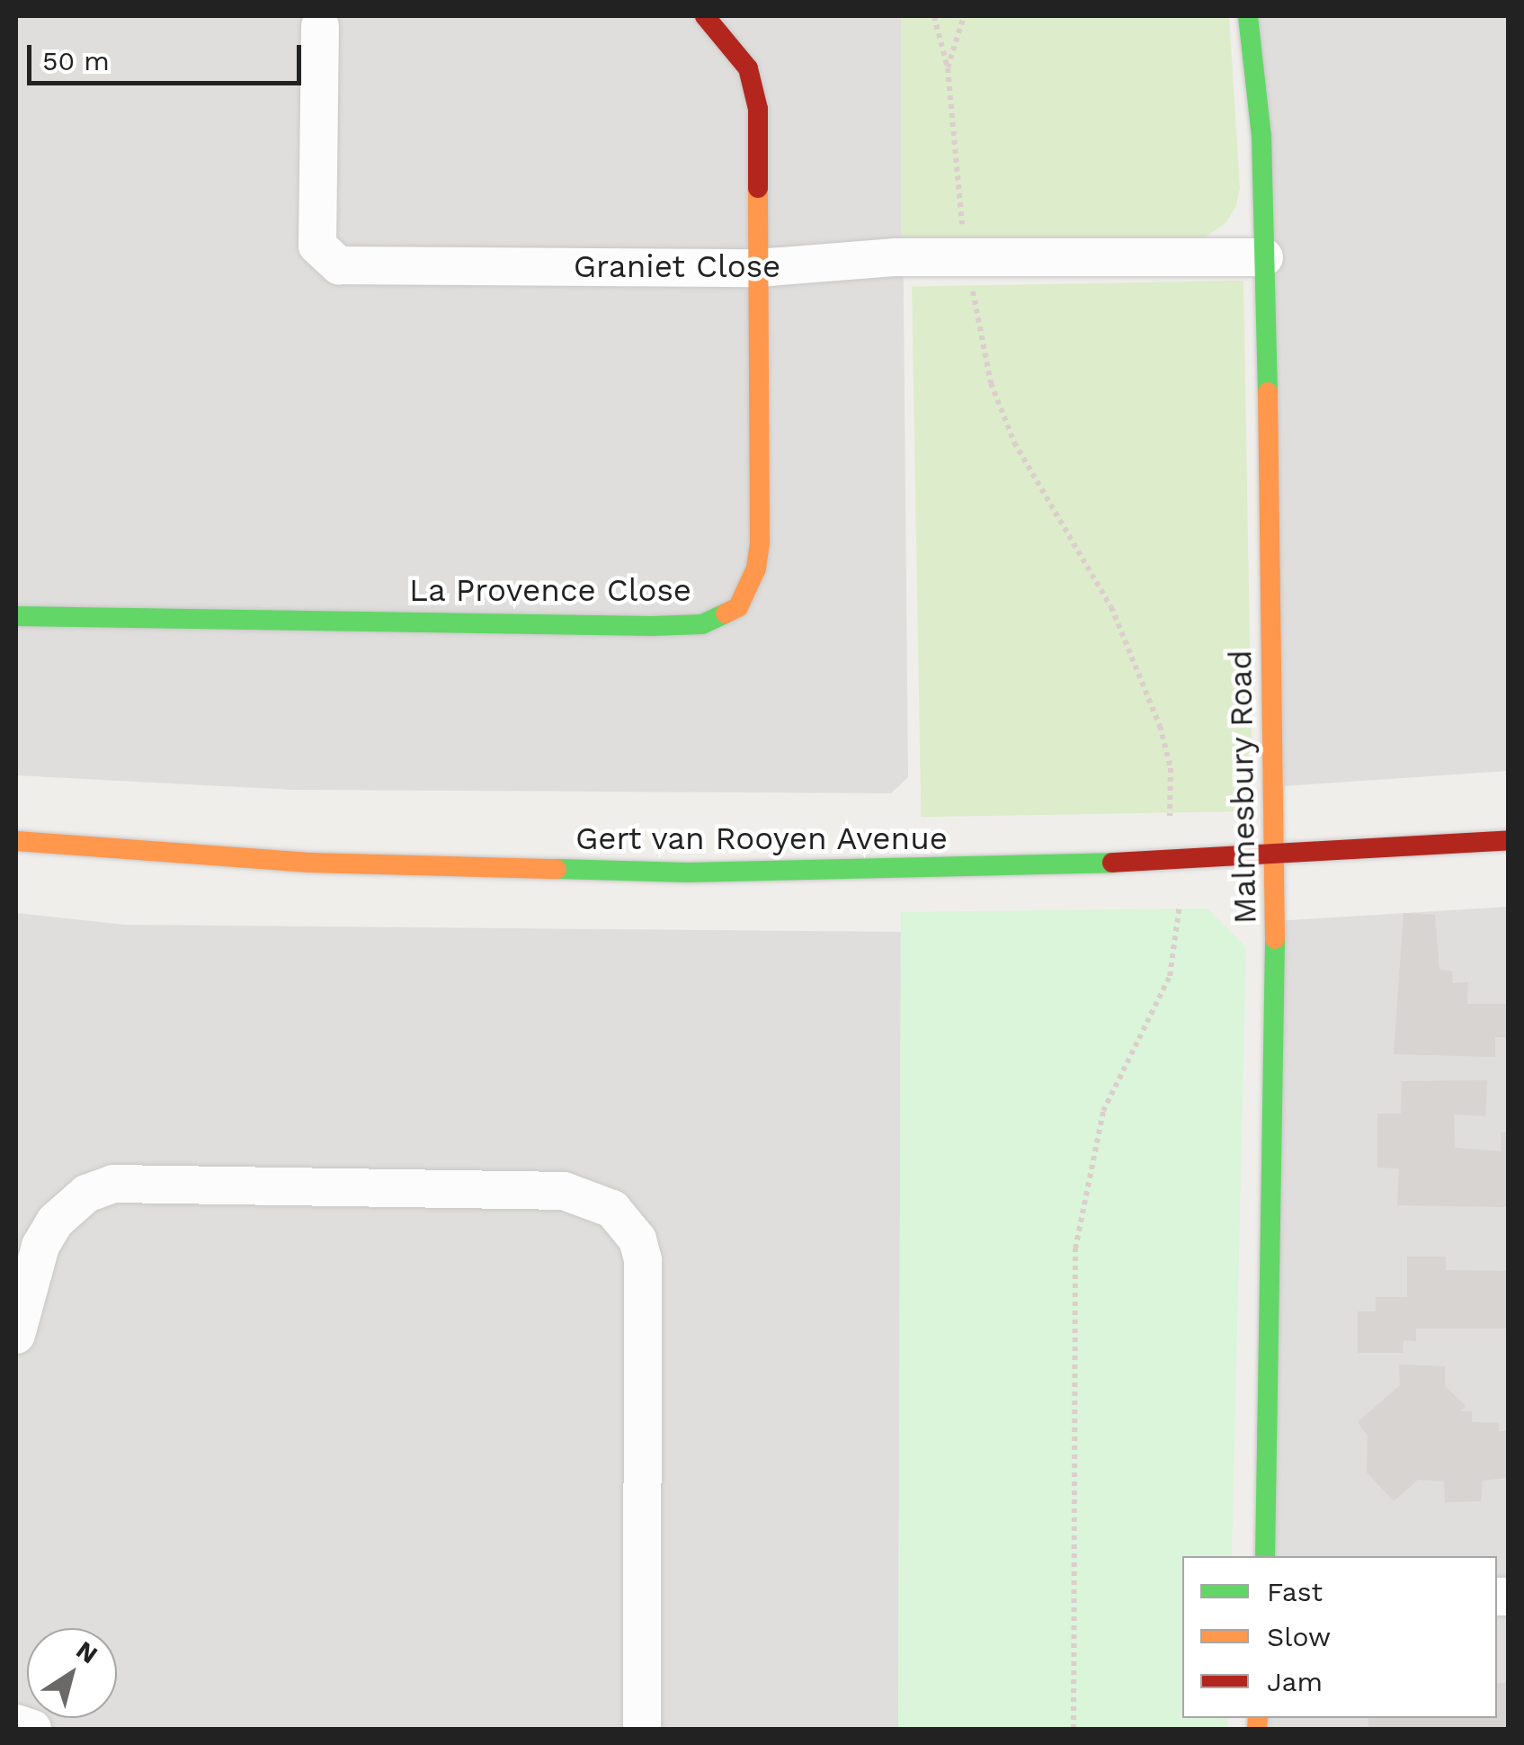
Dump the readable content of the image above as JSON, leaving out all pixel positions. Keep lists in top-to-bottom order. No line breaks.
{"streets":{"street":["Graniet Close","La Provence Close","Malmesbury Road","Gert van Rooyen Avenue"]},"crossings":[["Graniet Close","La Provence Close"],["Graniet Close","Malmesbury Road"],["Malmesbury Road","Gert van Rooyen Avenue"]],"legend":["Fast","Slow","Jam"],"scale_bar":"50 m","north":"top right"}
